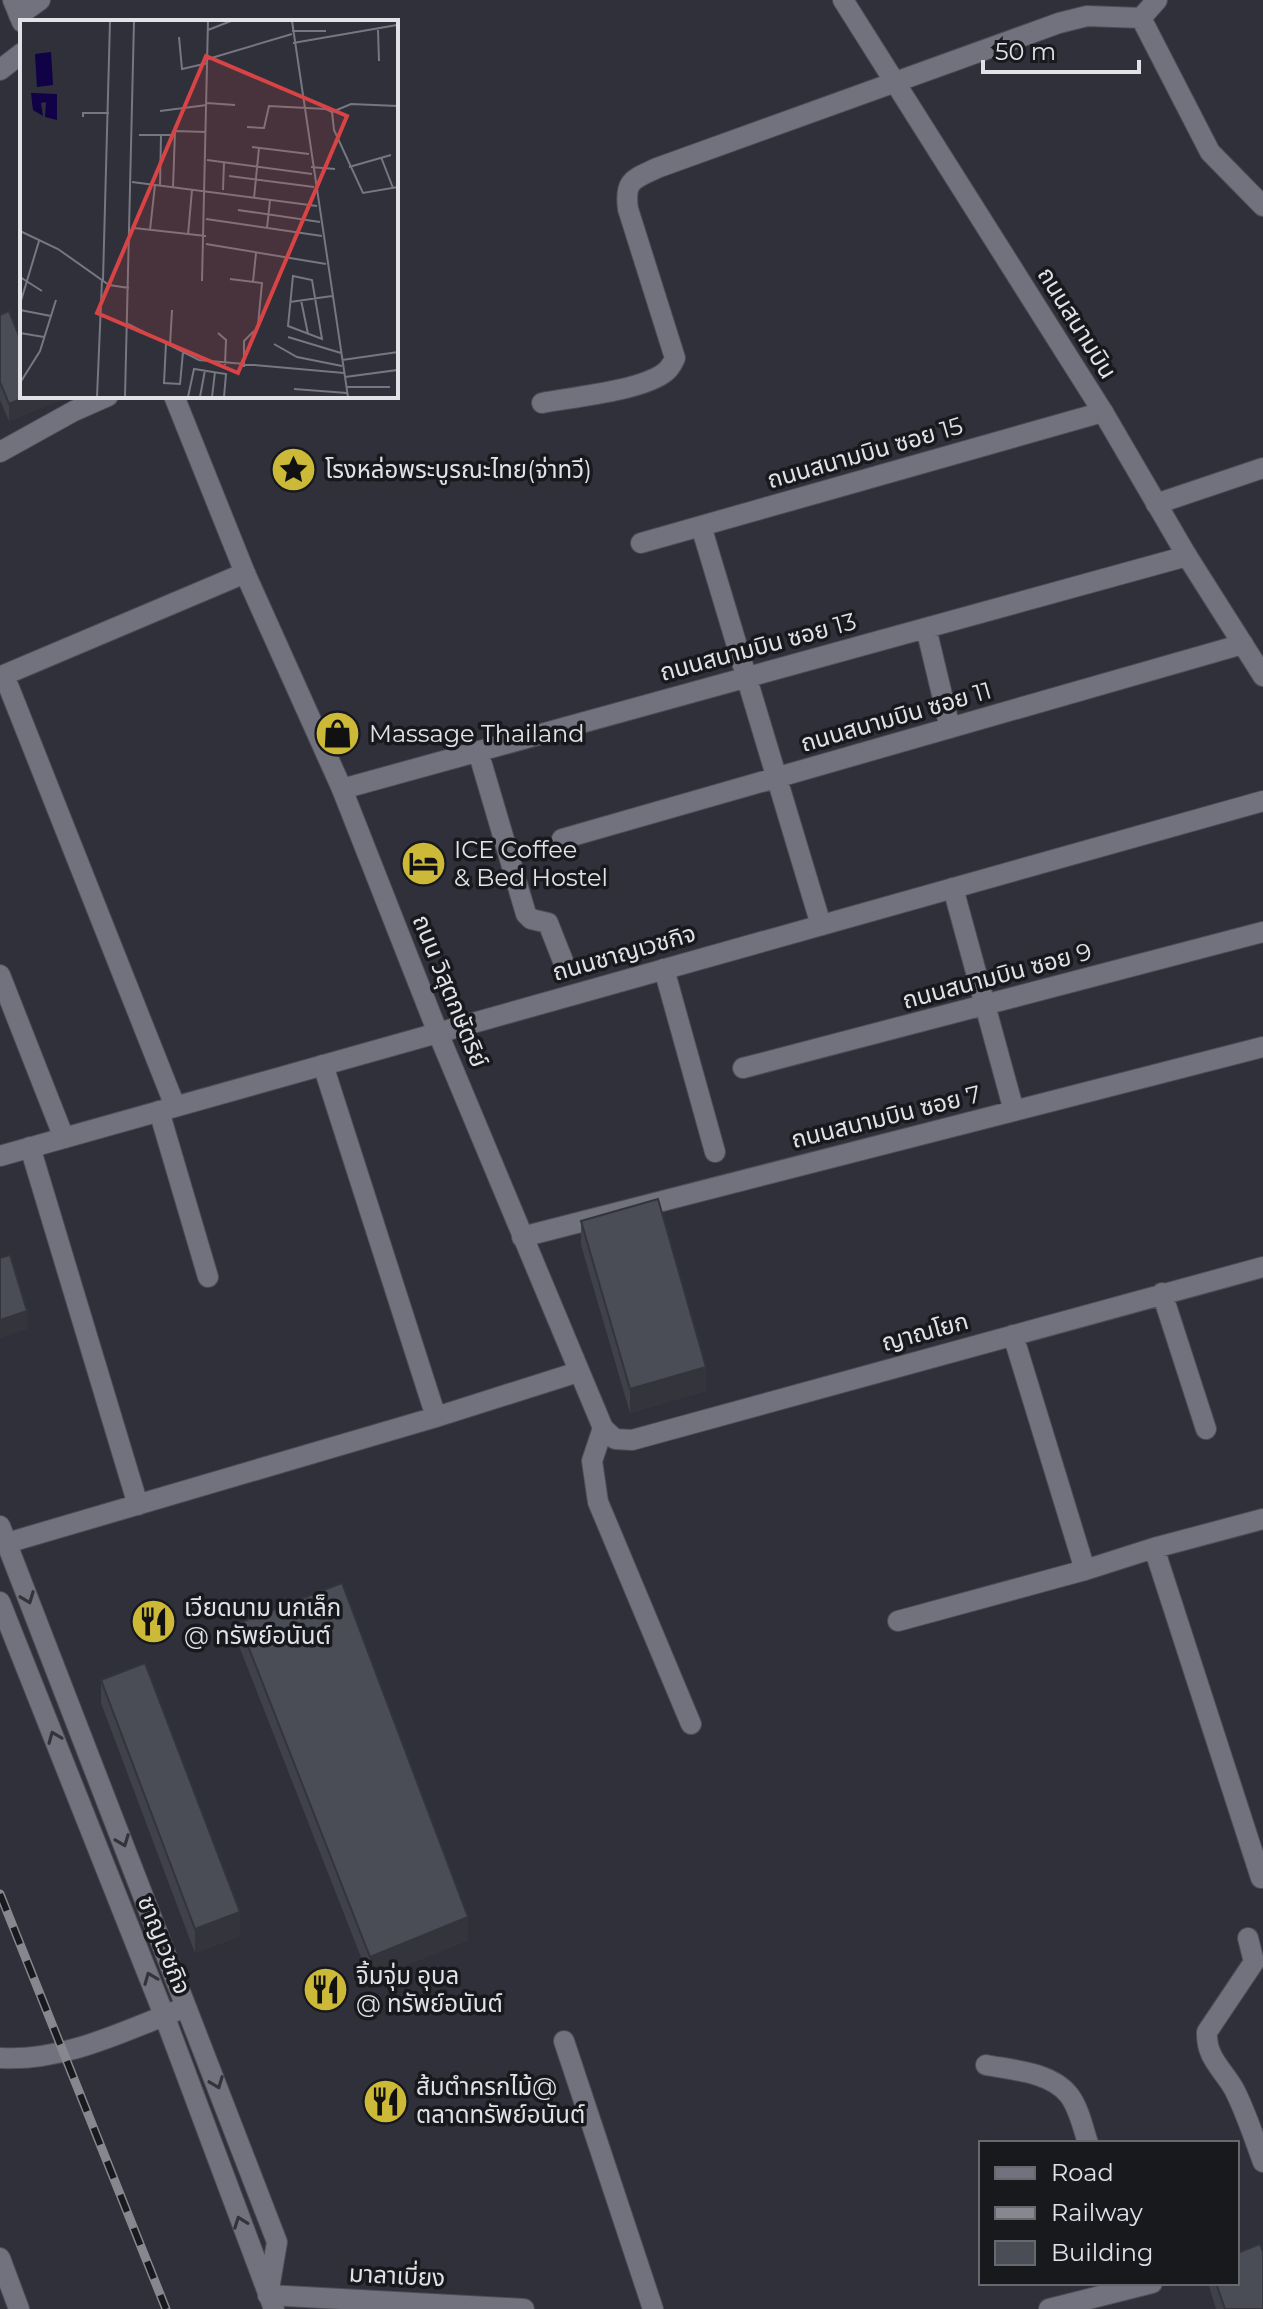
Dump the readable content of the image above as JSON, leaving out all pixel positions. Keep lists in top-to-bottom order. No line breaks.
{"streets":{"street":["ถนนสนามบิน","ถนนสนามบิน ซอย 15","ถนนสนามบิน ซอย 13","ถนนสนามบิน ซอย 11","ถนนชาญเวชกิจ","ถนนสนามบิน ซอย 9","ถนน วิสุตกษัตริย์","ถนนสนามบิน ซอย 7","ญาณโยก","ชาญเวชกิจ","มาลาเบี่ยง"]},"crossings":[["ถนนสนามบิน","ถนนสนามบิน ซอย 15"],["ถนนสนามบิน","ถนนสนามบิน ซอย 13"],["ถนนสนามบิน","ถนนสนามบิน ซอย 11"],["ถนนสนามบิน ซอย 13","ถนน วิสุตกษัตริย์"],["ถนนชาญเวชกิจ","ถนน วิสุตกษัตริย์"],["ถนน วิสุตกษัตริย์","ถนนสนามบิน ซอย 7"],["ถนน วิสุตกษัตริย์","ญาณโยก"],["ชาญเวชกิจ","มาลาเบี่ยง"]],"places":{"place":["โรงหล่อพระบูรณะไทย(จ่าทวี)"],"shop":["Massage Thailand"],"hotel":["ICE Coffee & Bed Hostel"],"restaurant":["เวียดนาม นกเล็ก @ ทรัพย์อนันต์","จิ้มจุ่ม อุบล @ ทรัพย์อนันต์","ส้มตำครกไม้@ ตลาดทรัพย์อนันต์"]},"legend":["Road","Railway","Building"],"scale_bar":"50 m"}
